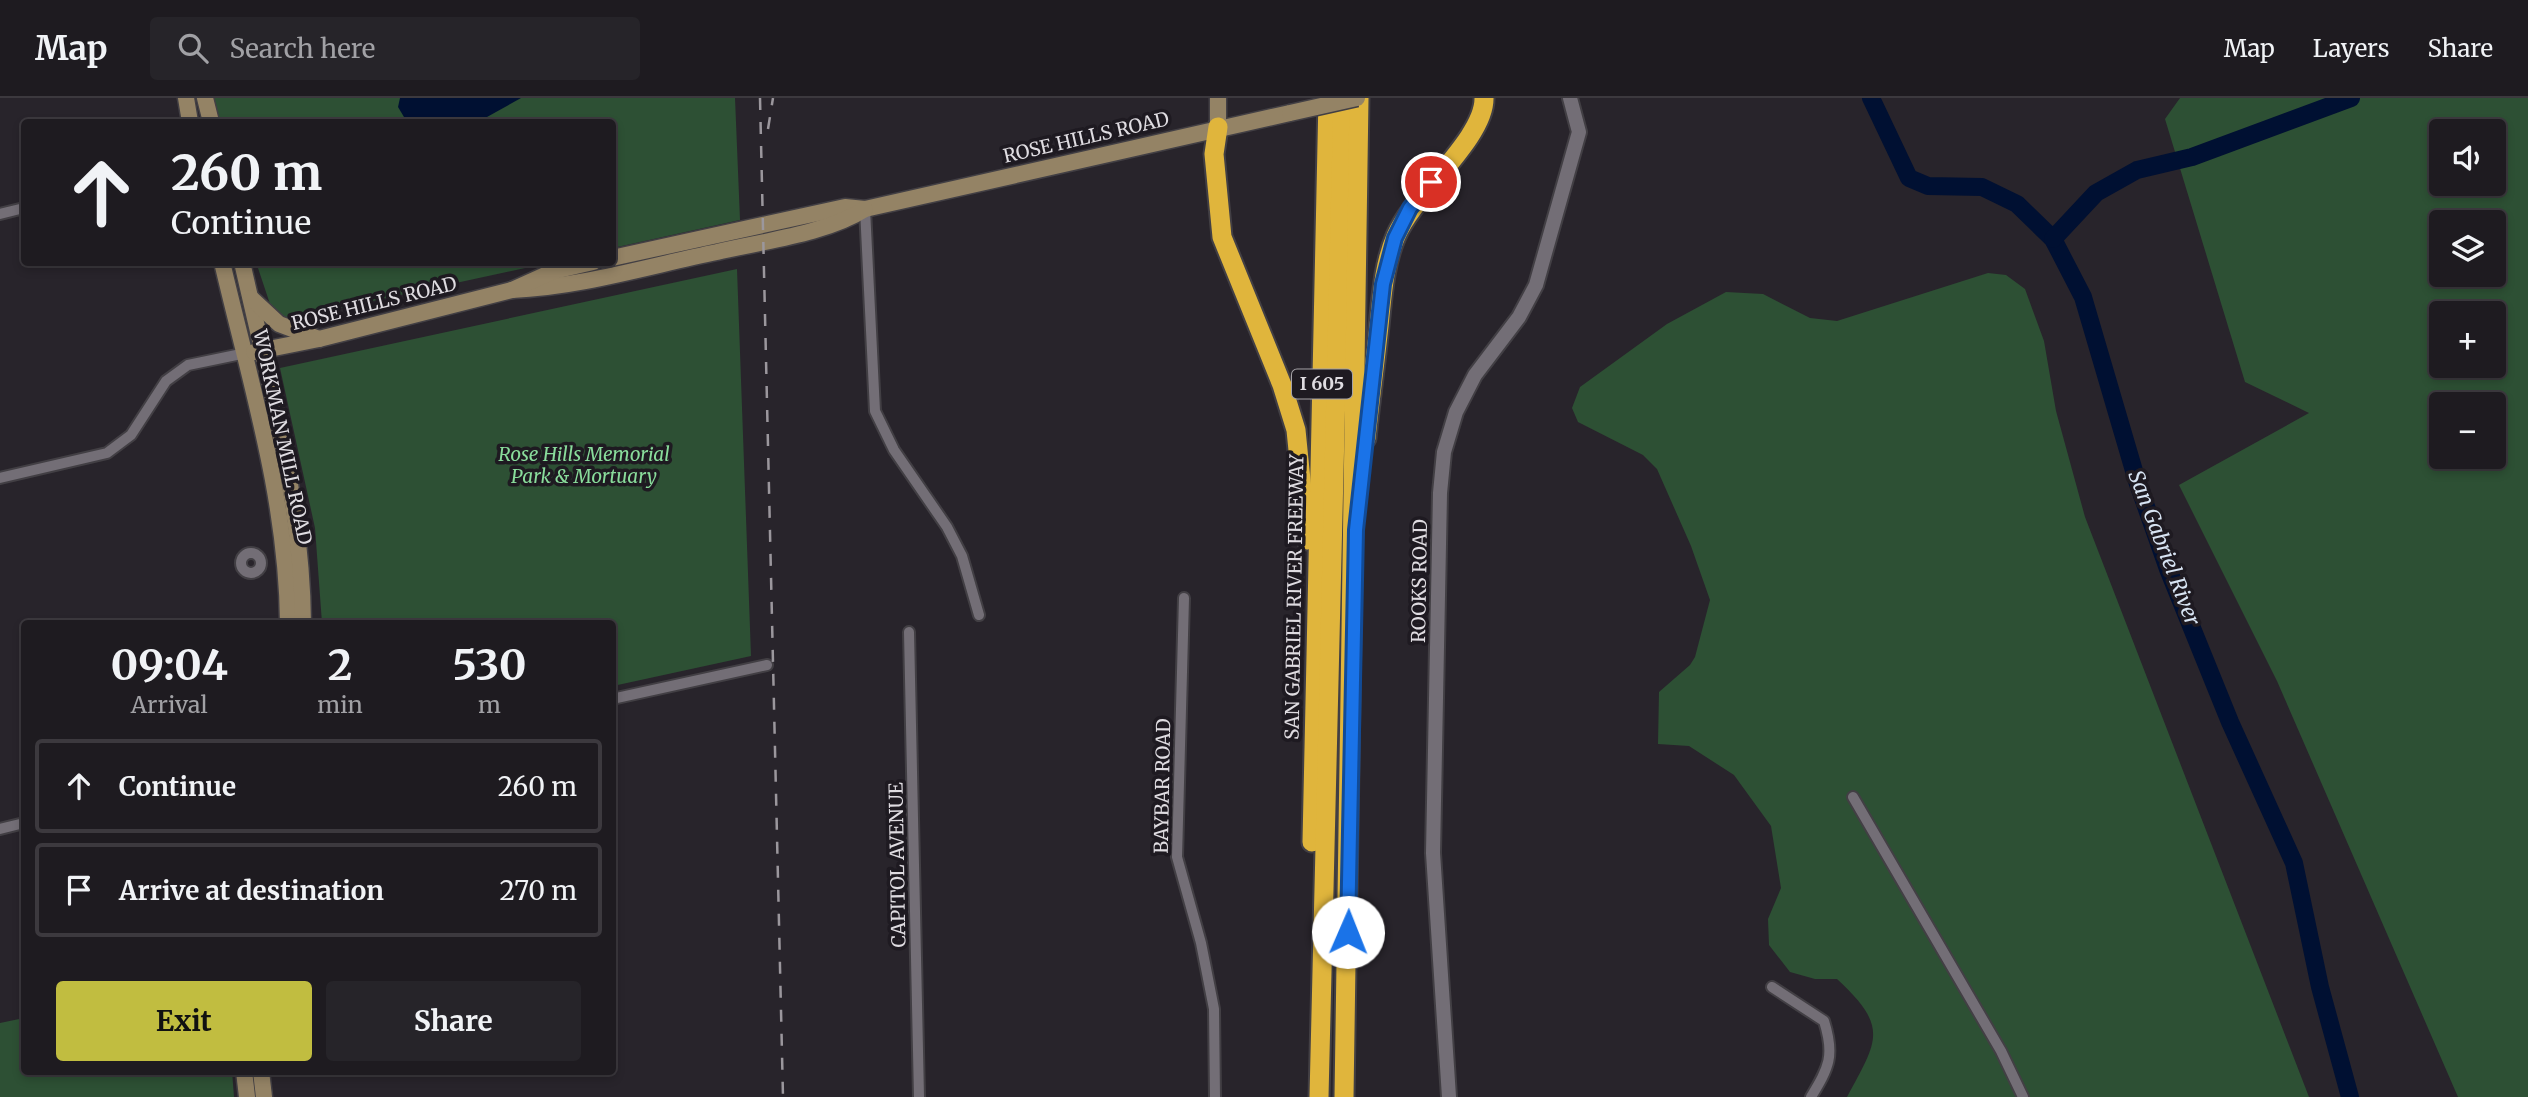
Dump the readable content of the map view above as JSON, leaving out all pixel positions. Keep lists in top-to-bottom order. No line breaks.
{"streets":{"highway":["I 605","SAN GABRIEL RIVER FREEWAY"],"main road":["ROSE HILLS ROAD","WORKMAN MILL ROAD"],"street":["ROOKS ROAD","BAYBAR ROAD","CAPITOL AVENUE"]},"crossings":[["ROSE HILLS ROAD","I 605"],["ROSE HILLS ROAD","WORKMAN MILL ROAD"]],"water":["San Gabriel River"],"parks":["Rose Hills Memorial Park & Mortuary"],"page":{"header":"Map","search":"Search here","nav":["Map","Layers","Share"],"map_buttons":["+","−"],"turn":["260 m","Continue"],"eta":["09:04","Arrival","2","min","530","m"],"list":[{"name":"Continue","value":"260 m"},{"name":"Arrive at destination","value":"270 m"}],"buttons":["Exit","Share"]}}
